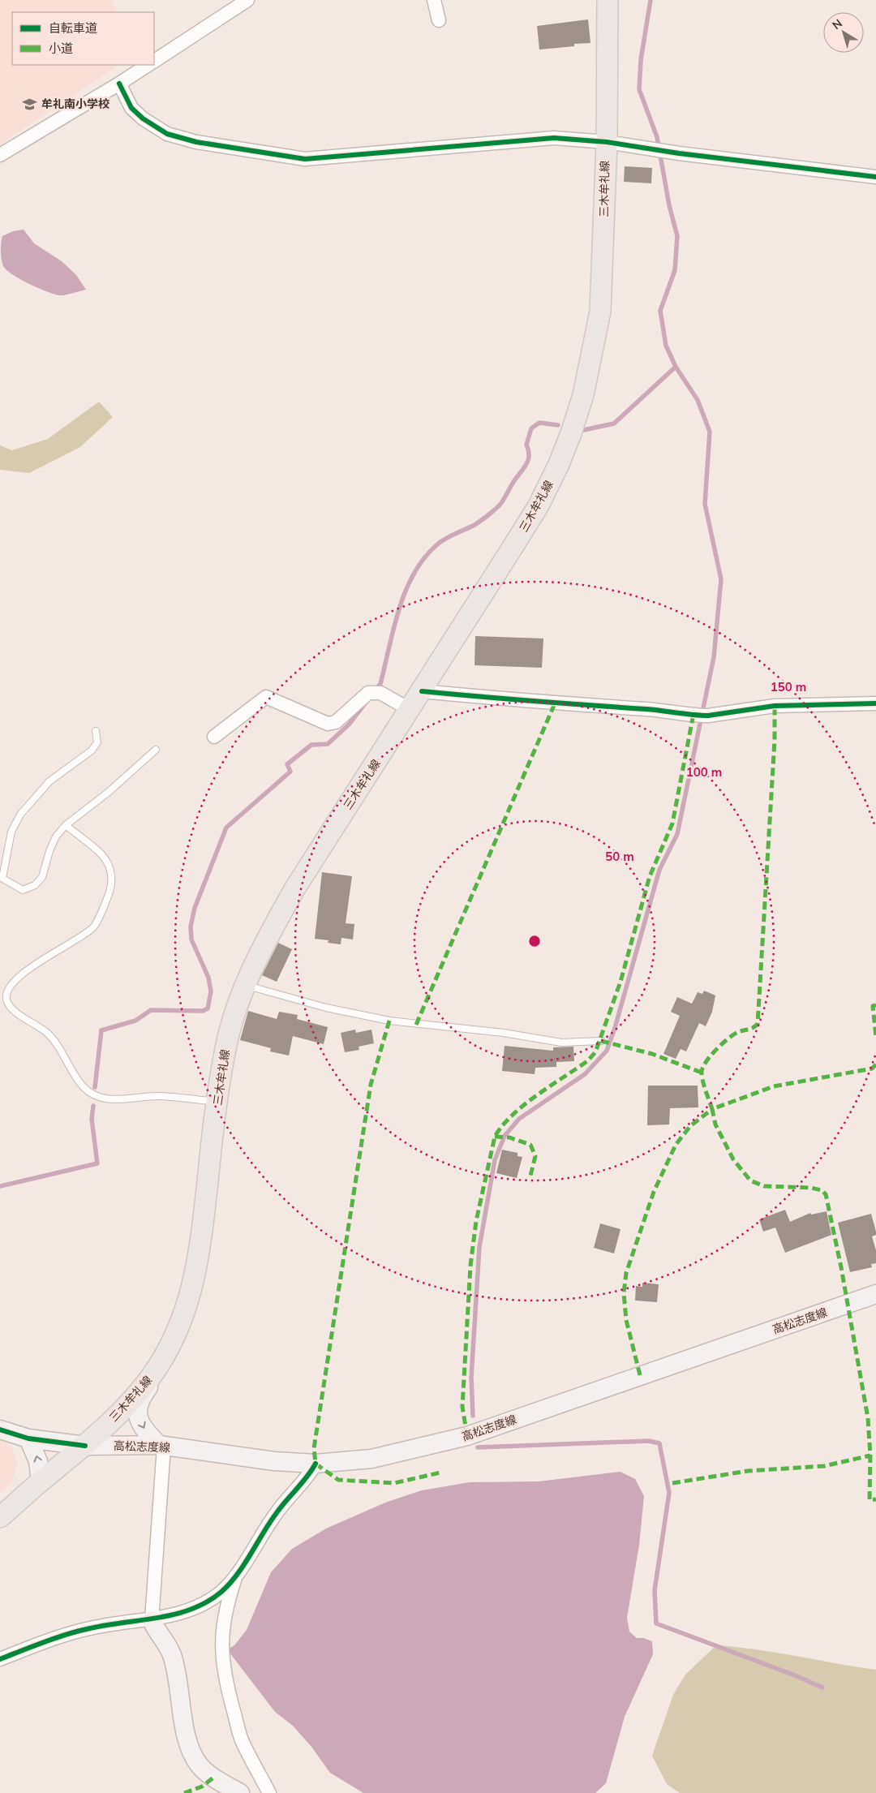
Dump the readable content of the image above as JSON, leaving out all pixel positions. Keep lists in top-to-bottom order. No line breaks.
{"streets":{"main road":["三木牟礼線","高松志度線"]},"crossings":[["三木牟礼線","高松志度線"]],"places":{"school or university":["牟礼南小学校"]},"legend":["自転車道","小道"],"north":"top left","rings":["150 m","100 m","50 m"]}
